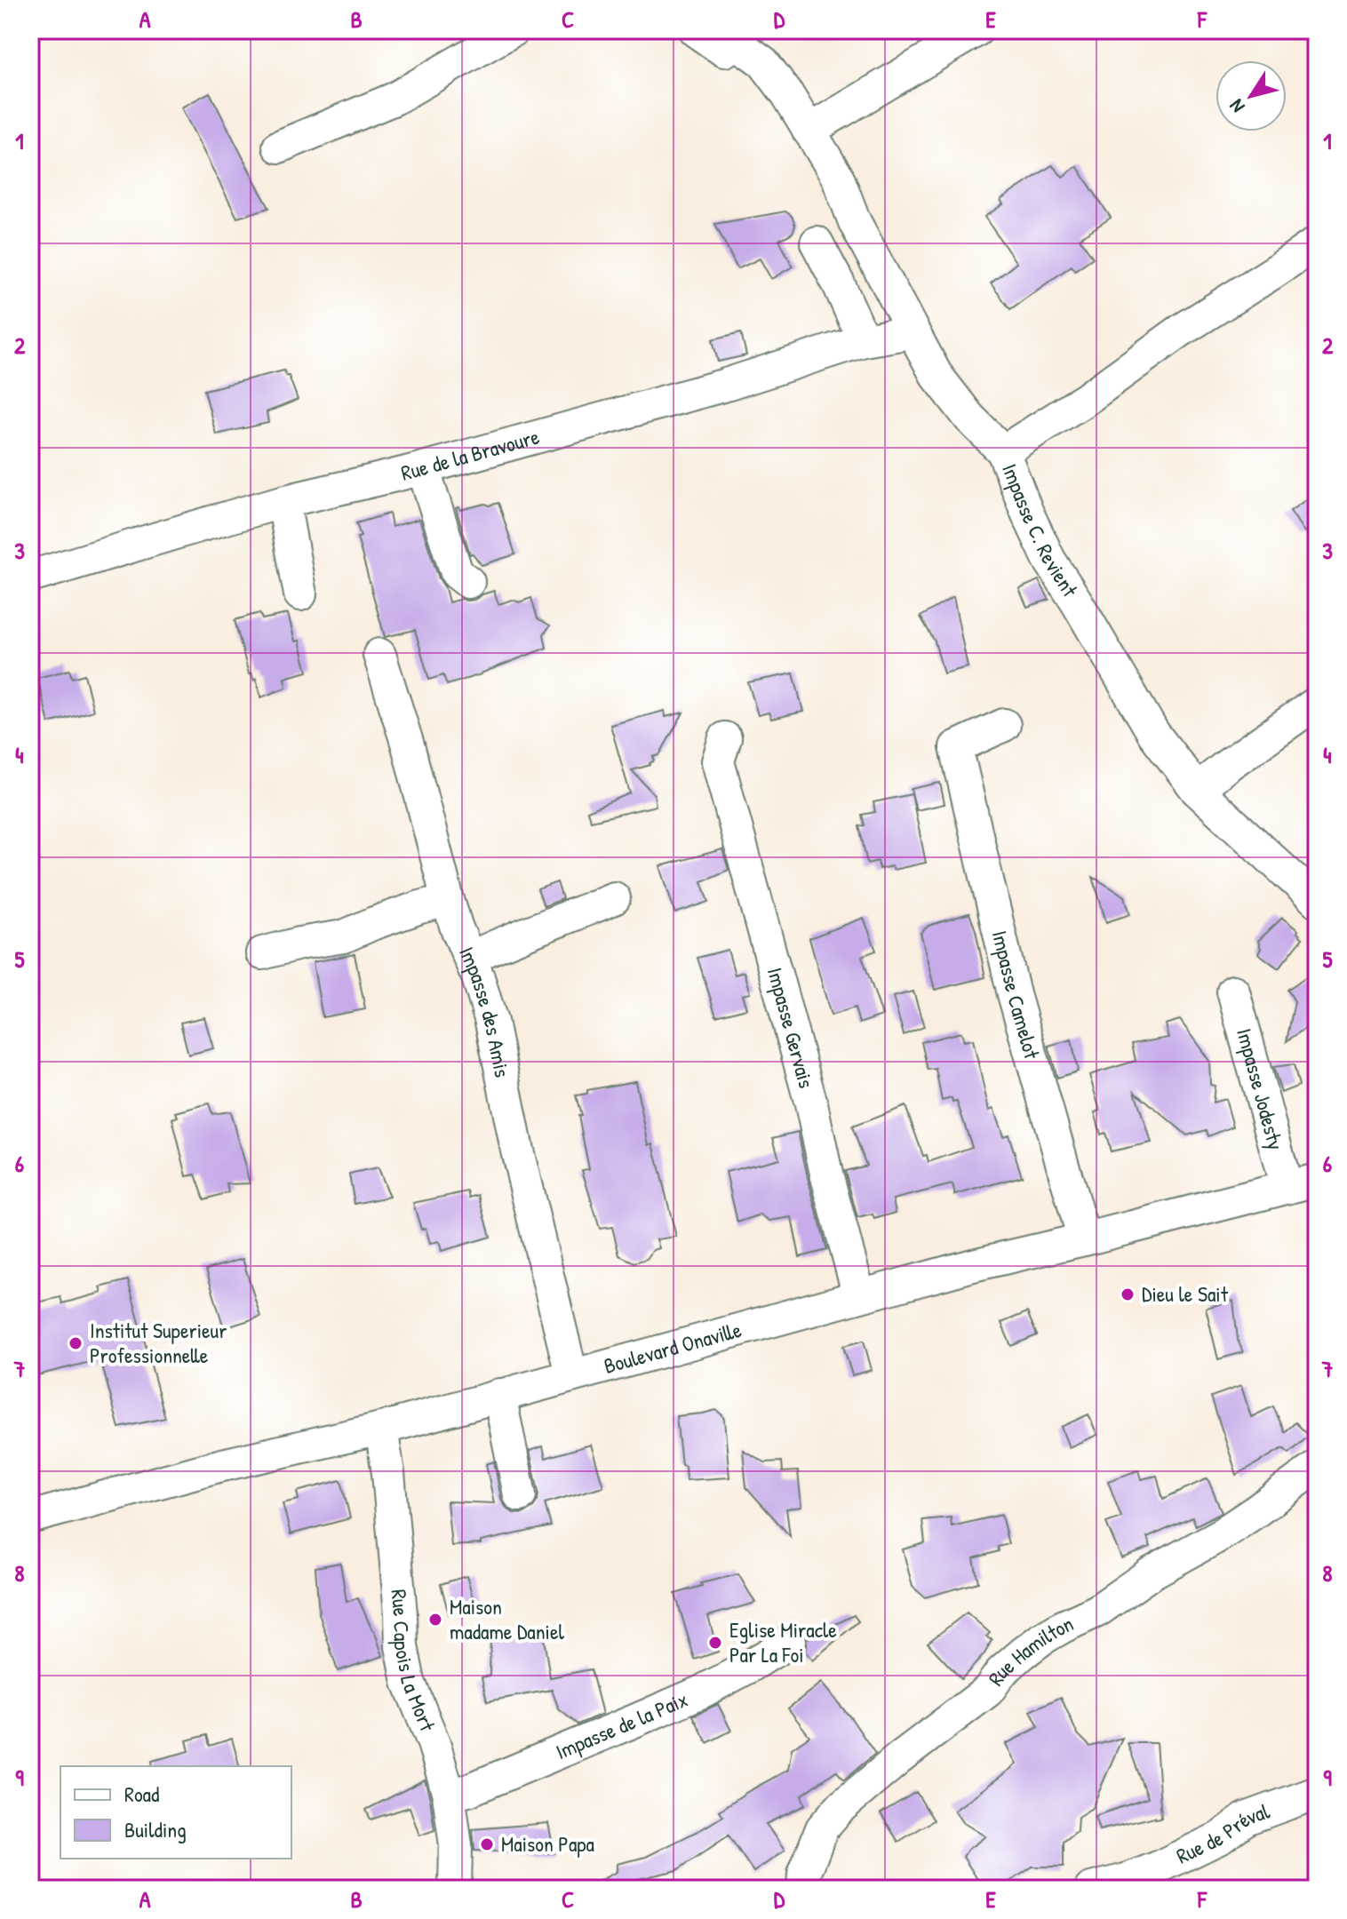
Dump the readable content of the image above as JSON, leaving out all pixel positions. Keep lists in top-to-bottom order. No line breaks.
{"streets":{"street":["Rue de la Bravoure","Impasse C. Revient","Impasse Camelot","Impasse des Amis","Impasse Gervais","Impasse Jodesty","Boulevard Onaville","Rue Hamilton","Rue Capois La Mort","Impasse de la Paix","Rue de Préval"]},"crossings":[["Rue de la Bravoure","Impasse C. Revient"],["Impasse Camelot","Boulevard Onaville"],["Impasse des Amis","Boulevard Onaville"],["Impasse Gervais","Boulevard Onaville"],["Impasse Jodesty","Boulevard Onaville"],["Boulevard Onaville","Rue Capois La Mort"],["Rue Capois La Mort","Impasse de la Paix"]],"places":["Dieu le Sait","Institut Superieur Professionnelle","Maison madame Daniel","Eglise Miracle Par La Foi","Maison Papa"],"legend":["Road","Building"],"north":"bottom left","grid":{"columns":["A","B","C","D","E","F"],"rows":["1","2","3","4","5","6","7","8","9"]}}
